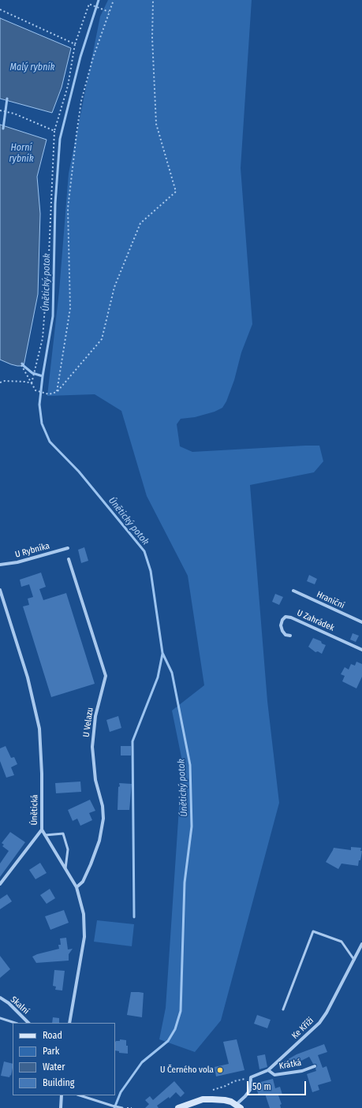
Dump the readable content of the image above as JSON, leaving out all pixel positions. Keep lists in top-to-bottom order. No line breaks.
{"streets":{"street":["U Rybníka","Hraniční","U Zahrádek","U Velazu","Únětická","Skalní","Ke Kříži","Krátká"]},"crossings":[["U Velazu","Únětická"],["Ke Kříži","Krátká"]],"water":["Malý rybník","Horní rybník","Únětický potok"],"places":["U Černého vola"],"legend":["Road","Park","Water","Building"],"scale_bar":"50 m"}
